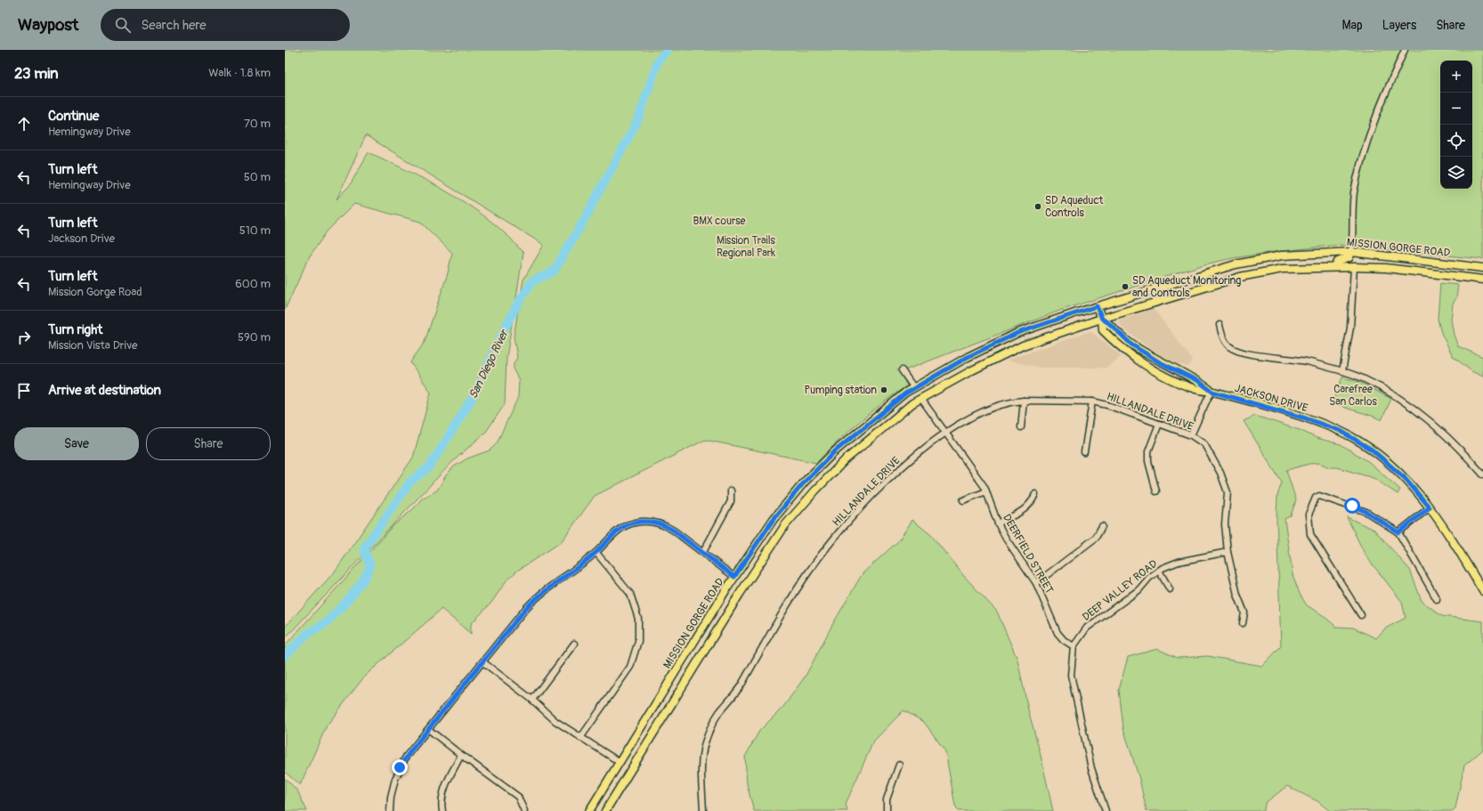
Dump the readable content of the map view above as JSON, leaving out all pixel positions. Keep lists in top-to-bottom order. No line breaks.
{"streets":{"main road":["MISSION GORGE ROAD","JACKSON DRIVE"],"street":["HILLANDALE DRIVE","DEERFIELD STREET","DEEP VALLEY ROAD"]},"crossings":[["MISSION GORGE ROAD","JACKSON DRIVE"],["MISSION GORGE ROAD","DEERFIELD STREET"],["HILLANDALE DRIVE","DEERFIELD STREET"],["HILLANDALE DRIVE","DEEP VALLEY ROAD"],["DEERFIELD STREET","DEEP VALLEY ROAD"]],"water":["San Diego River"],"parks":["BMX course","Mission Trails Regional Park","Carefree San Carlos"],"places":["SD Aqueduct Controls","SD Aqueduct Monitoring and Controls","Pumping station"],"page":{"header":"Waypost","search":"Search here","nav":["Map","Layers","Share"],"heading":["23 min","Walk · 1.8 km"],"map_buttons":["+","−"],"list":[["Continue","Hemingway Drive","70 m"],["Turn left","Hemingway Drive","50 m"],["Turn left","Jackson Drive","510 m"],["Turn left","Mission Gorge Road","600 m"],["Turn right","Mission Vista Drive","590 m"],"Arrive at destination"],"buttons":["Save","Share"]}}
